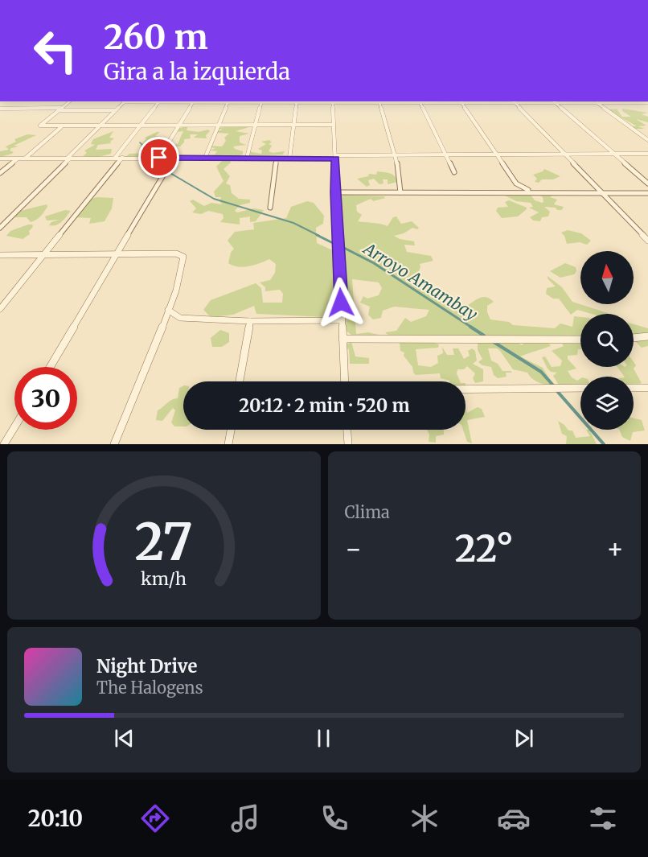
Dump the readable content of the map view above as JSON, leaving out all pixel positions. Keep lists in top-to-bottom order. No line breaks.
{"water":["Arroyo Amambay"],"north":"top","page":{"turn":["260 m","Gira a la izquierda"],"limit":"30","trip":"20:12 · 2 min · 520 m","tile":"Clima","heat":["−","22°","+"],"song":["Night Drive","The Halogens"],"tabs":"20:10","gauge":["27","km/h"]}}
